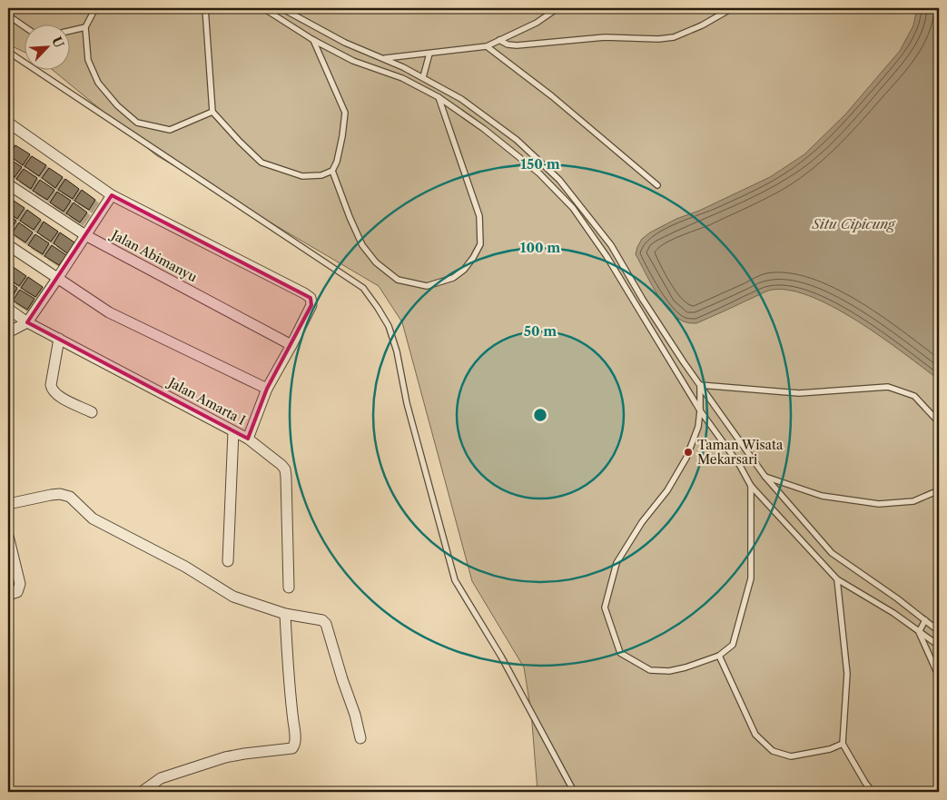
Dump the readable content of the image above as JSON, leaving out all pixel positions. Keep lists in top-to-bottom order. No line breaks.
{"streets":{"street":["Jalan Abimanyu","Jalan Amarta I"]},"water":["Situ Cipicung"],"places":["Taman Wisata Mekarsari"],"north":"top right","rings":["150 m","100 m","50 m"]}
